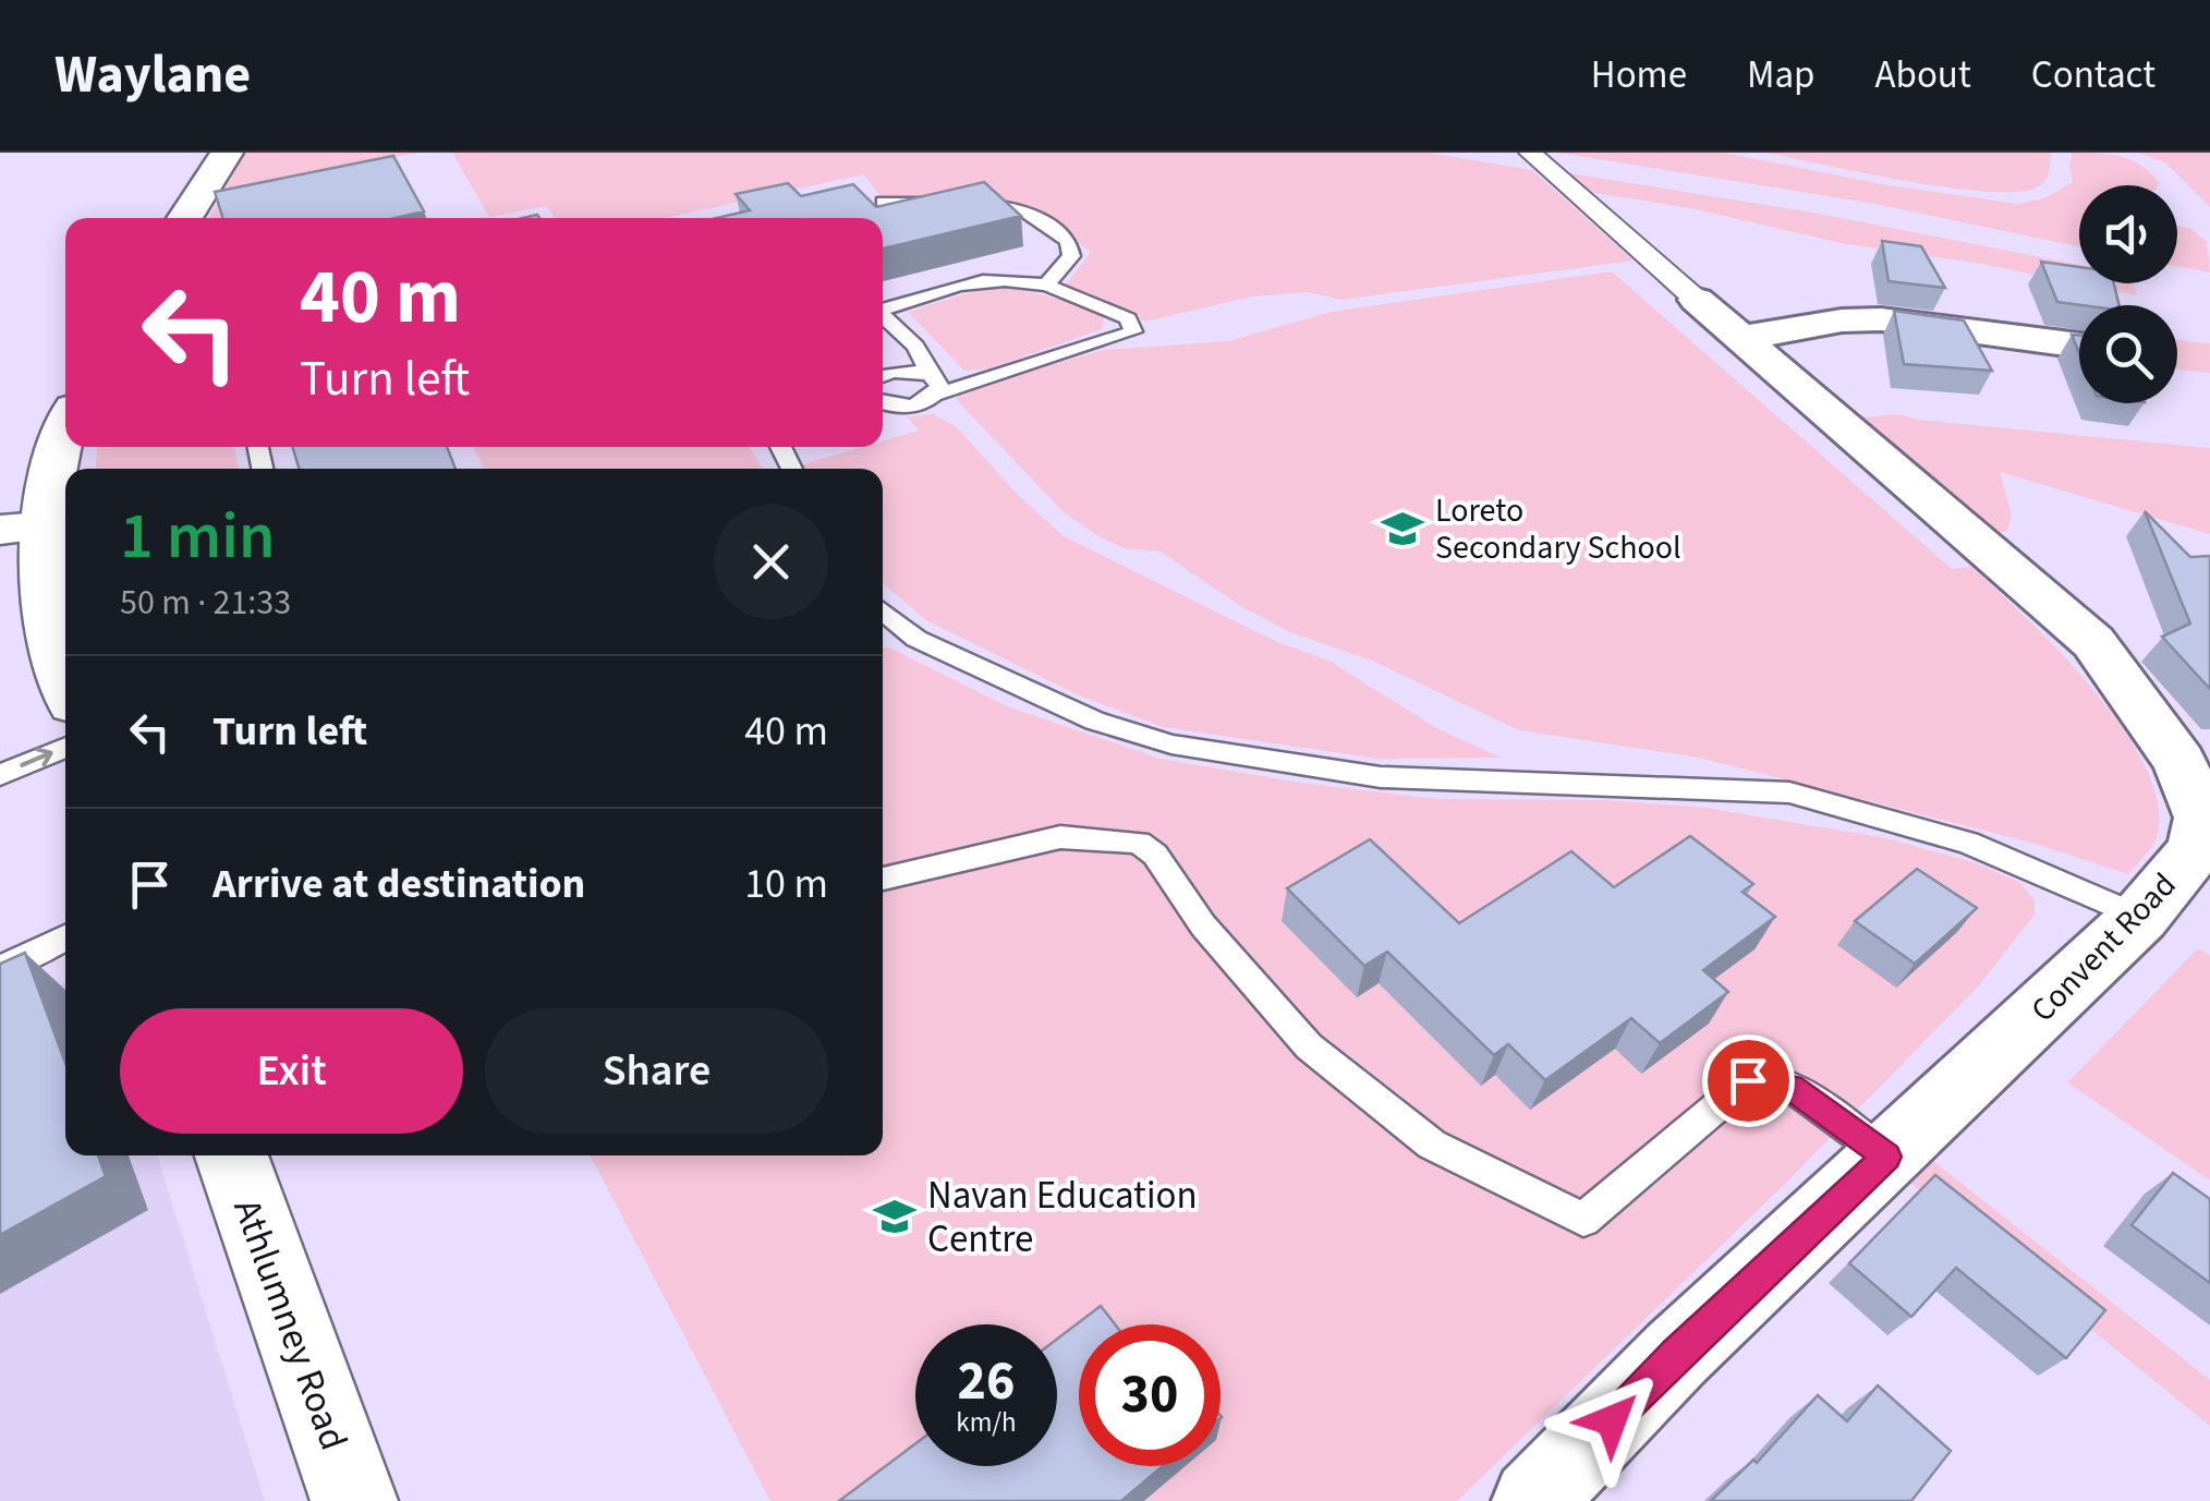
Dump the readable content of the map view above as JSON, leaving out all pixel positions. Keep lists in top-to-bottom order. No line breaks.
{"streets":{"main road":["Athlumney Road"],"street":["Convent Road"]},"places":{"school or university":["Loreto Secondary School","Navan Education Centre"]},"page":{"header":"Waylane","nav":["Home","Map","About","Contact"],"turn":["40 m","Turn left"],"heading":["1 min","50 m · 21:33"],"list":[{"name":"Turn left","value":"40 m"},{"name":"Arrive at destination","value":"10 m"}],"buttons":["Exit","Share"],"speed":"26 km/h","limit":"30"}}
